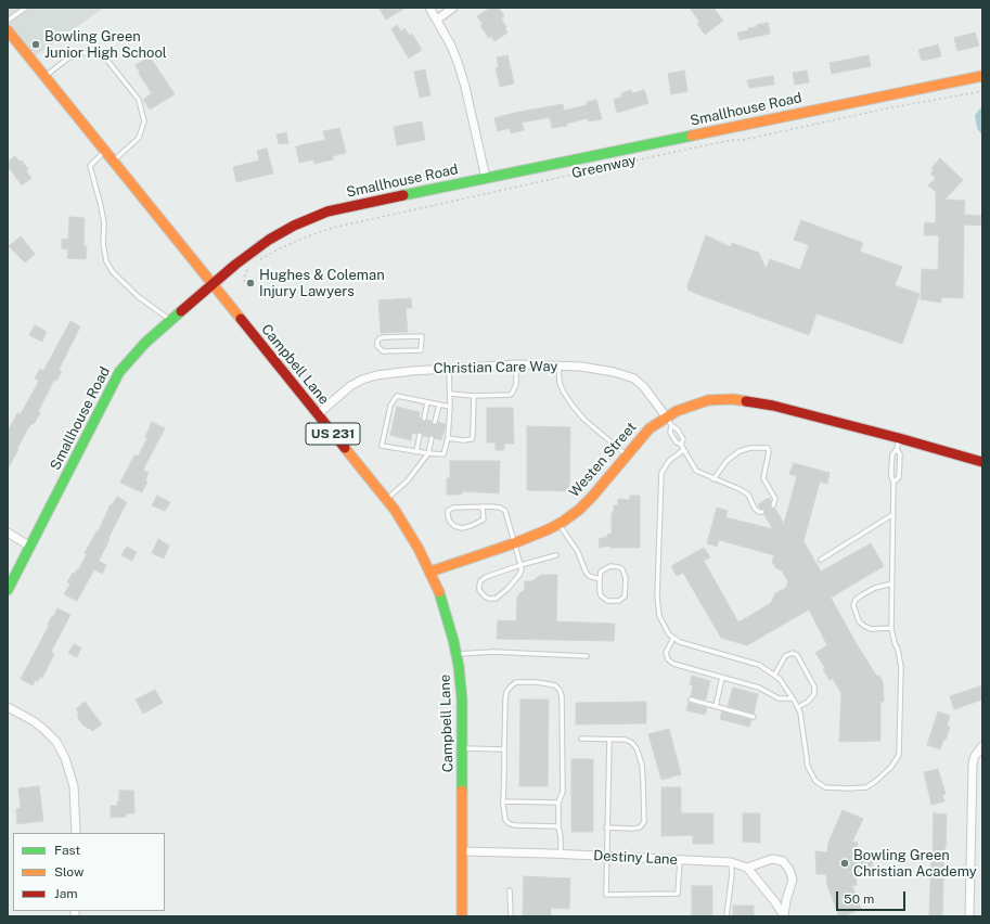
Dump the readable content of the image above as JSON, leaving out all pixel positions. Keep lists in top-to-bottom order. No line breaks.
{"streets":{"street":["Smallhouse Road","Campbell Lane","Christian Care Way","US 231","Westen Street","Destiny Lane"],"path":["Greenway"]},"crossings":[["Smallhouse Road","Campbell Lane"],["Campbell Lane","Christian Care Way"],["Campbell Lane","Westen Street"],["Campbell Lane","Destiny Lane"],["Christian Care Way","Westen Street"]],"places":["Bowling Green Junior High School","Hughes & Coleman Injury Lawyers","Bowling Green Christian Academy"],"legend":["Fast","Slow","Jam"],"scale_bar":"50 m"}
